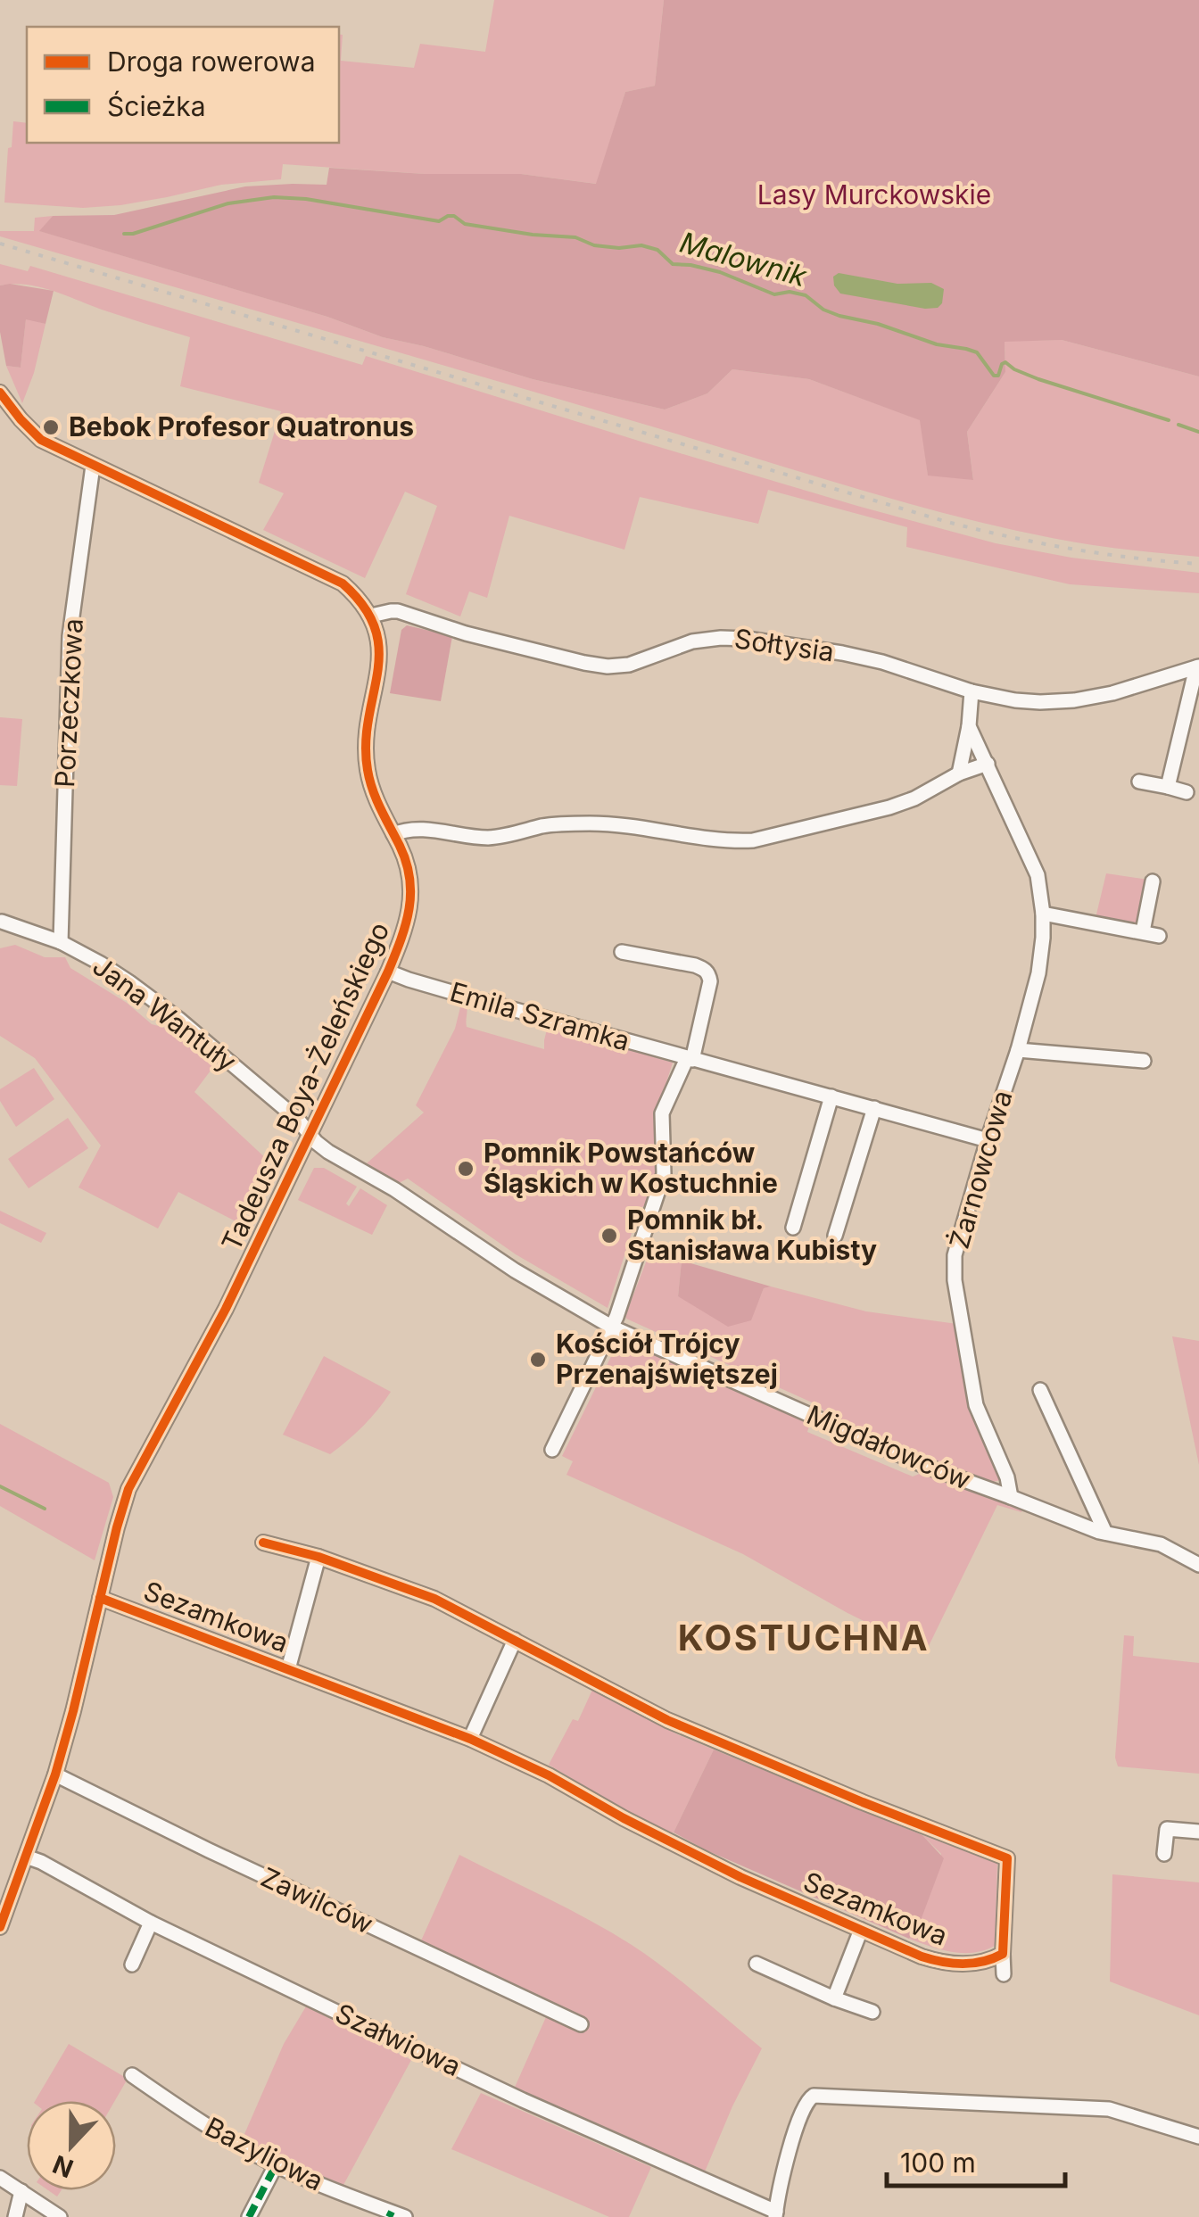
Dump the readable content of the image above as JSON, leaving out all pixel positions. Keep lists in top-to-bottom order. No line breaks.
{"streets":{"street":["Sołtysia","Porzeczkowa","Jana Wantuły","Emila Szramka","Tadeusza Boya-Żeleńskiego","Żarnowcowa","Migdałowców","Sezamkowa","Zawilców","Szałwiowa","Bazyliowa"]},"crossings":[["Sołtysia","Tadeusza Boya-Żeleńskiego"],["Porzeczkowa","Jana Wantuły"],["Jana Wantuły","Tadeusza Boya-Żeleńskiego"],["Jana Wantuły","Migdałowców"],["Emila Szramka","Tadeusza Boya-Żeleńskiego"],["Emila Szramka","Żarnowcowa"],["Tadeusza Boya-Żeleńskiego","Migdałowców"],["Tadeusza Boya-Żeleńskiego","Sezamkowa"],["Tadeusza Boya-Żeleńskiego","Zawilców"],["Tadeusza Boya-Żeleńskiego","Szałwiowa"],["Żarnowcowa","Migdałowców"]],"districts":["KOSTUCHNA"],"water":["Malownik"],"parks":["Lasy Murckowskie"],"places":["Bebok Profesor Quatronus","Pomnik Powstańców Śląskich w Kostuchnie","Pomnik bł. Stanisława Kubisty","Kościół Trójcy Przenajświętszej"],"legend":["Droga rowerowa","Ścieżka"],"scale_bar":"100 m","north":"bottom"}
